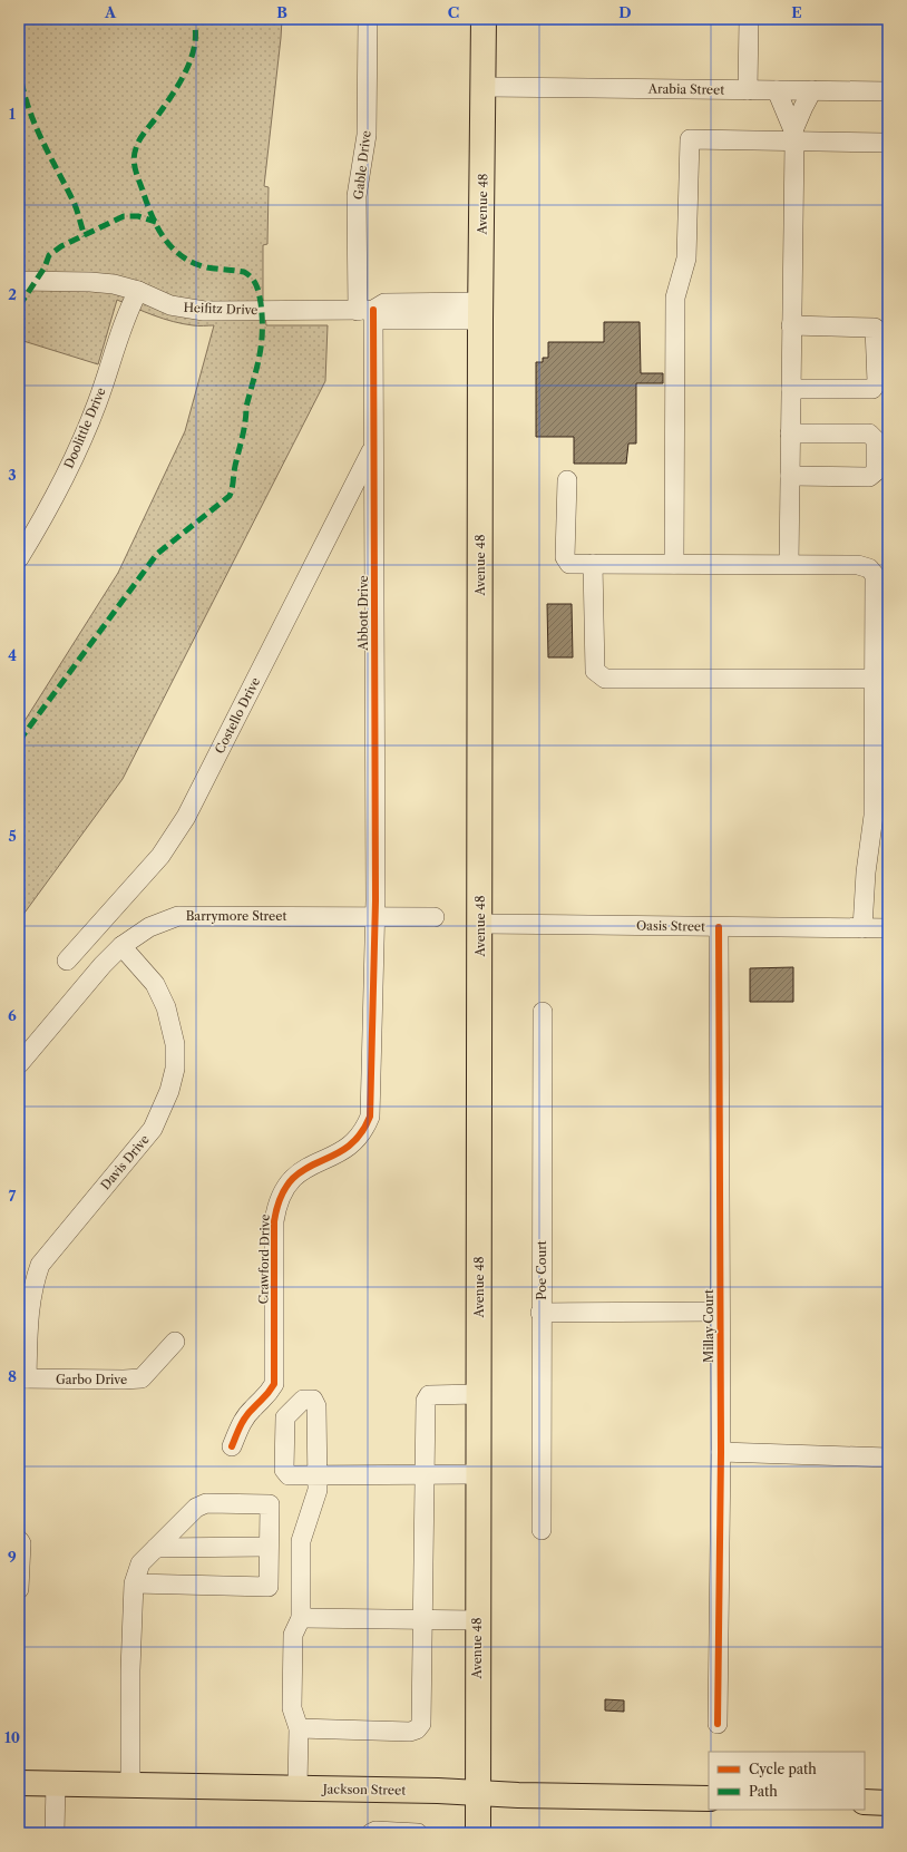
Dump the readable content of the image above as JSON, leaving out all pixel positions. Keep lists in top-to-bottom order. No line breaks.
{"streets":{"main road":["Avenue 48","Jackson Street"],"street":["Arabia Street","Gable Drive","Heifitz Drive","Doolittle Drive","Abbott Drive","Costello Drive","Barrymore Street","Oasis Street","Davis Drive","Crawford Drive","Poe Court","Millay Court","Garbo Drive"]},"crossings":[["Arabia Street","Avenue 48"],["Gable Drive","Heifitz Drive"],["Gable Drive","Abbott Drive"],["Avenue 48","Heifitz Drive"],["Avenue 48","Oasis Street"],["Avenue 48","Jackson Street"],["Heifitz Drive","Doolittle Drive"],["Heifitz Drive","Abbott Drive"],["Abbott Drive","Costello Drive"],["Abbott Drive","Barrymore Street"],["Abbott Drive","Crawford Drive"],["Barrymore Street","Davis Drive"],["Barrymore Street","Crawford Drive"],["Oasis Street","Millay Court"],["Davis Drive","Garbo Drive"]],"legend":["Cycle path","Path"],"grid":{"columns":["A","B","C","D","E"],"rows":["1","2","3","4","5","6","7","8","9","10"]}}
